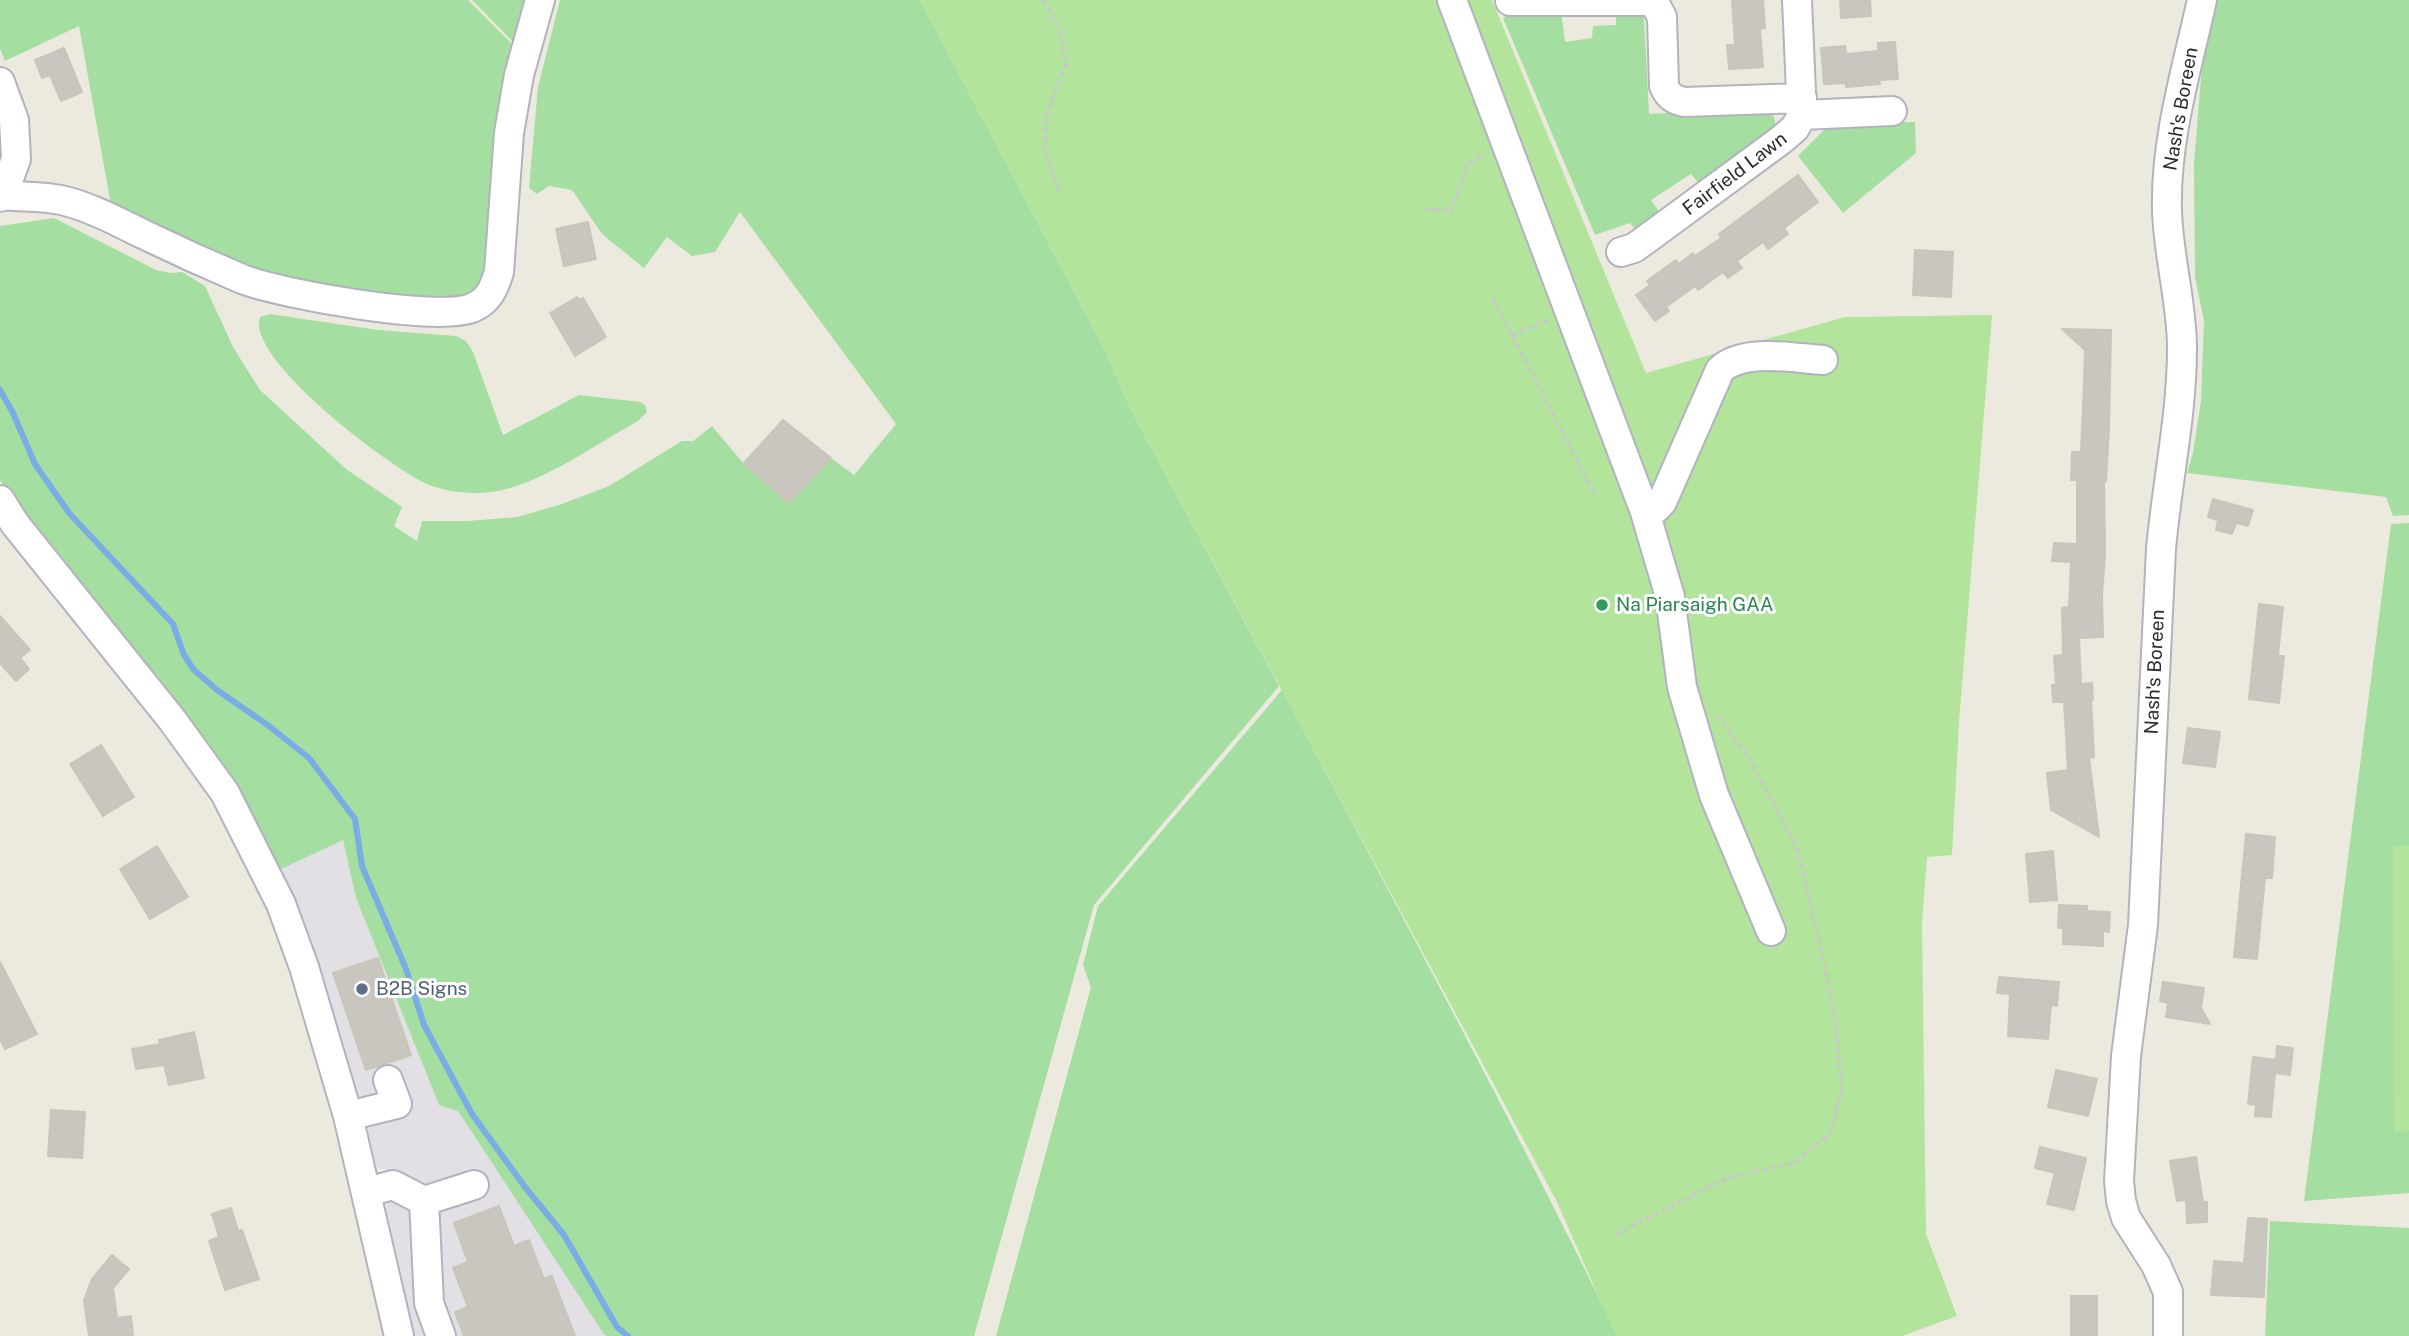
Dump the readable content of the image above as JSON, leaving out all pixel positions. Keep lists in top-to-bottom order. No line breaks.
{"streets":{"street":["Nash's Boreen","Fairfield Lawn"]},"places":["Na Piarsaigh GAA","B2B Signs"]}
